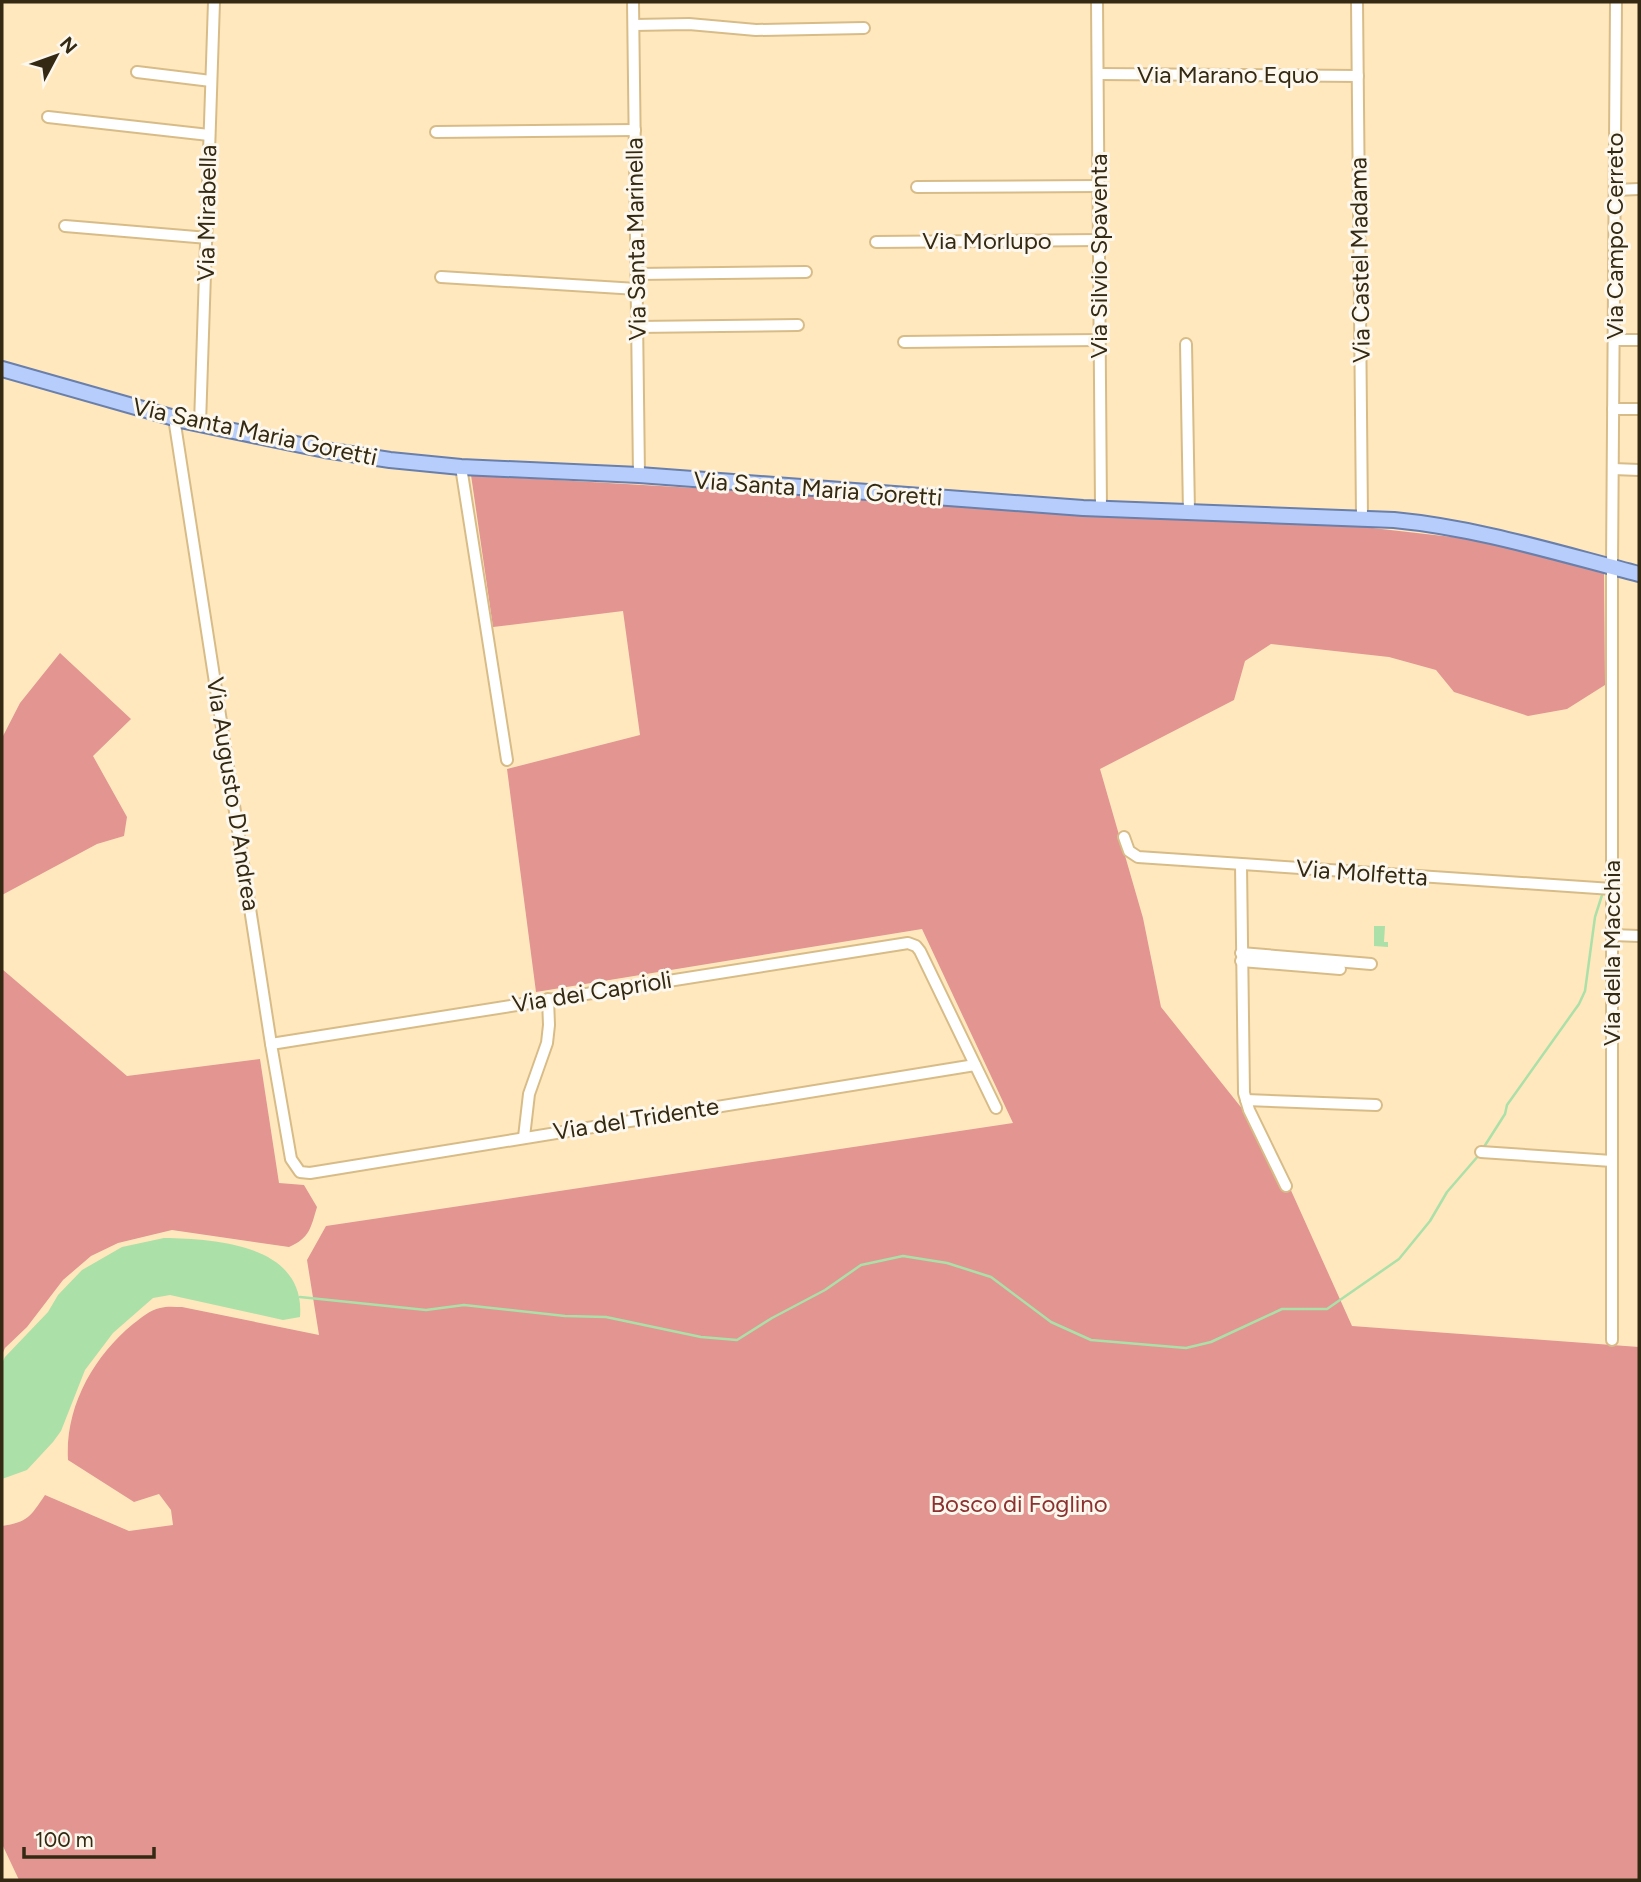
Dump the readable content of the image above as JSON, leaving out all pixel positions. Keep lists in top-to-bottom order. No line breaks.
{"streets":{"main road":["Via Santa Maria Goretti"],"street":["Via Marano Equo","Via Mirabella","Via Campo Cerreto","Via Santa Marinella","Via Morlupo","Via Silvio Spaventa","Via Castel Madama","Via Augusto D'Andrea","Via Molfetta","Via della Macchia","Via dei Caprioli","Via del Tridente"]},"crossings":[["Via Marano Equo","Via Silvio Spaventa"],["Via Marano Equo","Via Castel Madama"],["Via Mirabella","Via Santa Maria Goretti"],["Via Campo Cerreto","Via Santa Maria Goretti"],["Via Campo Cerreto","Via della Macchia"],["Via Santa Marinella","Via Santa Maria Goretti"],["Via Morlupo","Via Silvio Spaventa"],["Via Silvio Spaventa","Via Santa Maria Goretti"],["Via Castel Madama","Via Santa Maria Goretti"],["Via Santa Maria Goretti","Via Augusto D'Andrea"],["Via Santa Maria Goretti","Via della Macchia"],["Via Augusto D'Andrea","Via dei Caprioli"],["Via Augusto D'Andrea","Via del Tridente"],["Via Molfetta","Via della Macchia"],["Via dei Caprioli","Via del Tridente"]],"parks":["Bosco di Foglino"],"scale_bar":"100 m","north":"top right"}
